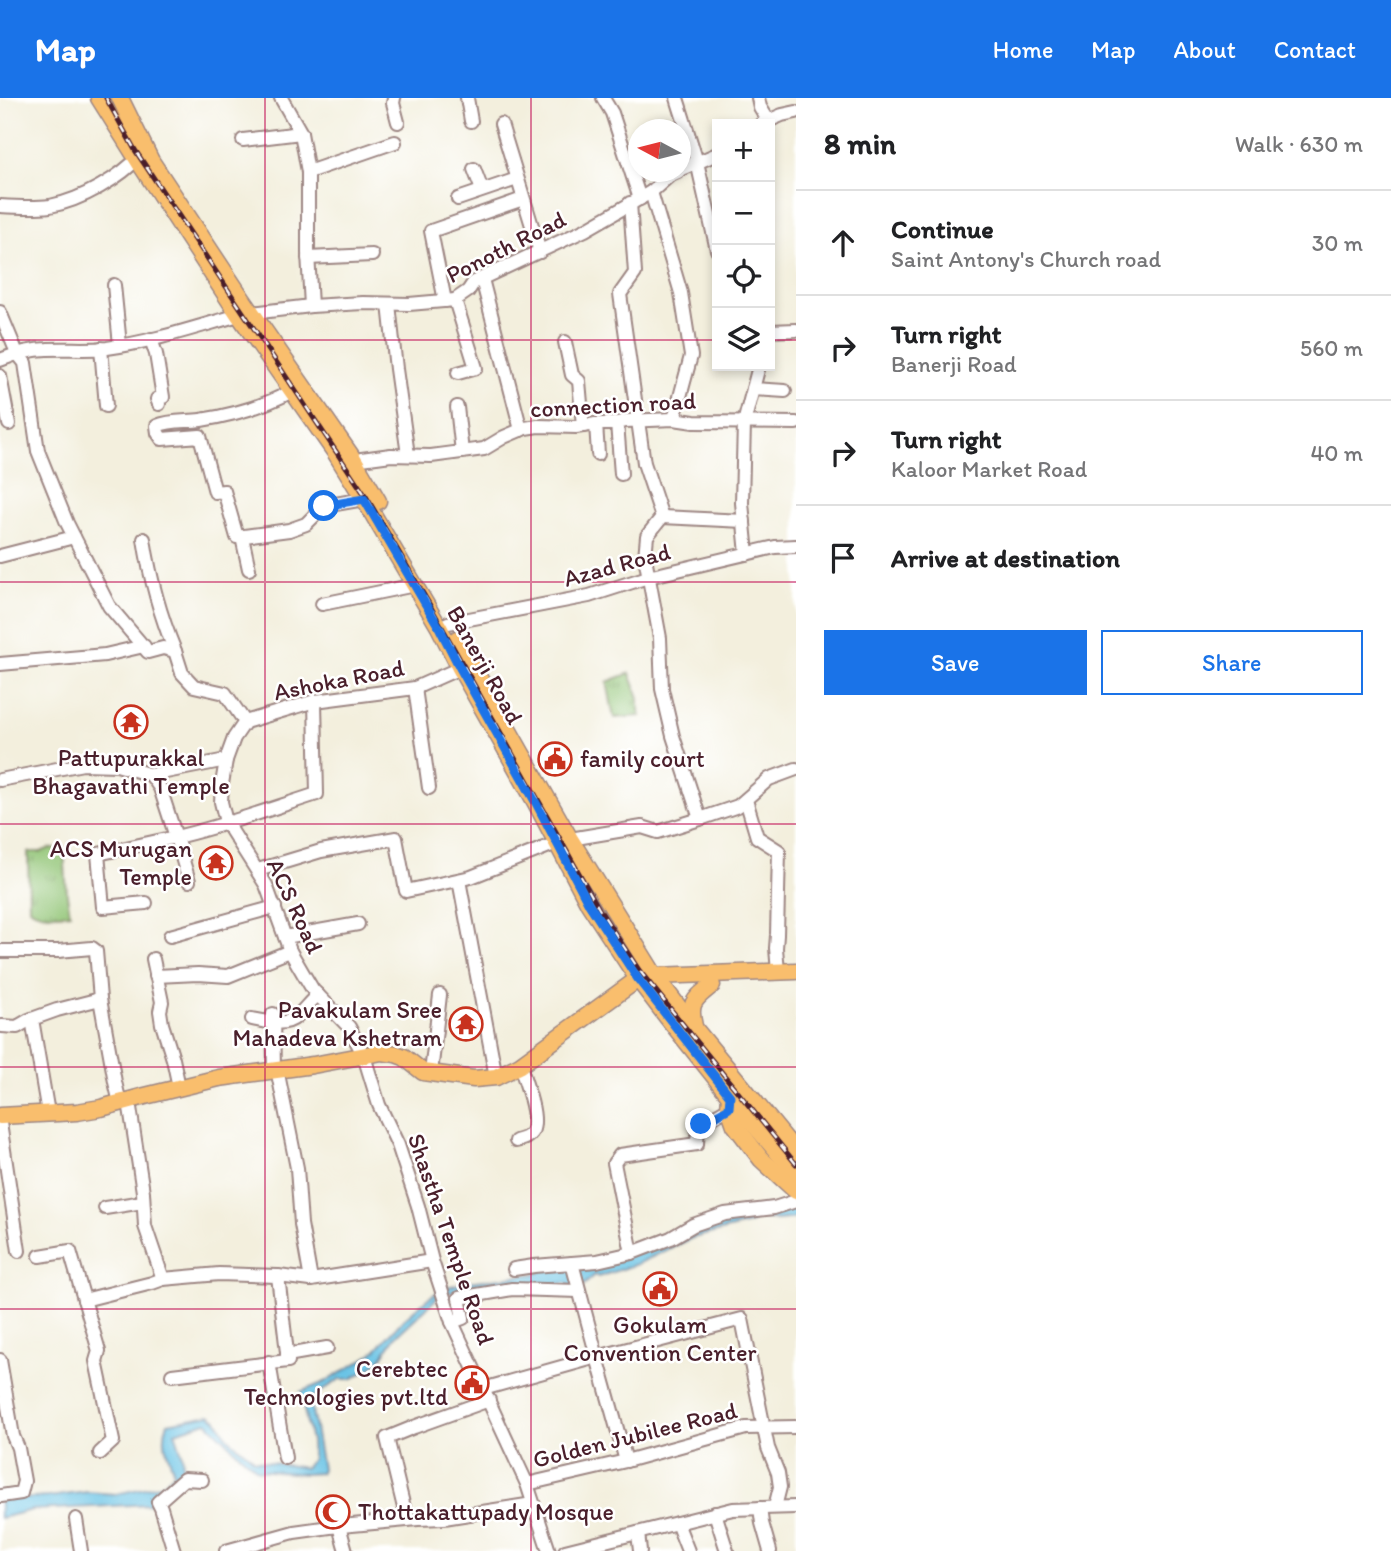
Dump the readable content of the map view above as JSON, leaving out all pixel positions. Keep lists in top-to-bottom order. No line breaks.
{"streets":{"main road":["Banerji Road"],"street":["Ponoth Road","connection road","Azad Road","Ashoka Road","ACS Road","Shastha Temple Road","Golden Jubilee Road"]},"crossings":[["Ponoth Road","Banerji Road"],["connection road","Banerji Road"],["Azad Road","Banerji Road"],["Banerji Road","Ashoka Road"],["Ashoka Road","ACS Road"],["ACS Road","Shastha Temple Road"],["Shastha Temple Road","Golden Jubilee Road"]],"places":{"temple":["Pattupurakkal Bhagavathi Temple","ACS Murugan Temple","Pavakulam Sree Mahadeva Kshetram"],"public building":["family court","Gokulam Convention Center","Cerebtec Technologies pvt.ltd"],"mosque":["Thottakattupady Mosque"]},"north":"left","page":{"header":"Map","nav":["Home","Map","About","Contact"],"heading":["8 min","Walk · 630 m"],"map_buttons":["+","−"],"list":[["Continue","Saint Antony's Church road","30 m"],["Turn right","Banerji Road","560 m"],["Turn right","Kaloor Market Road","40 m"],"Arrive at destination"],"buttons":["Save","Share"]}}
